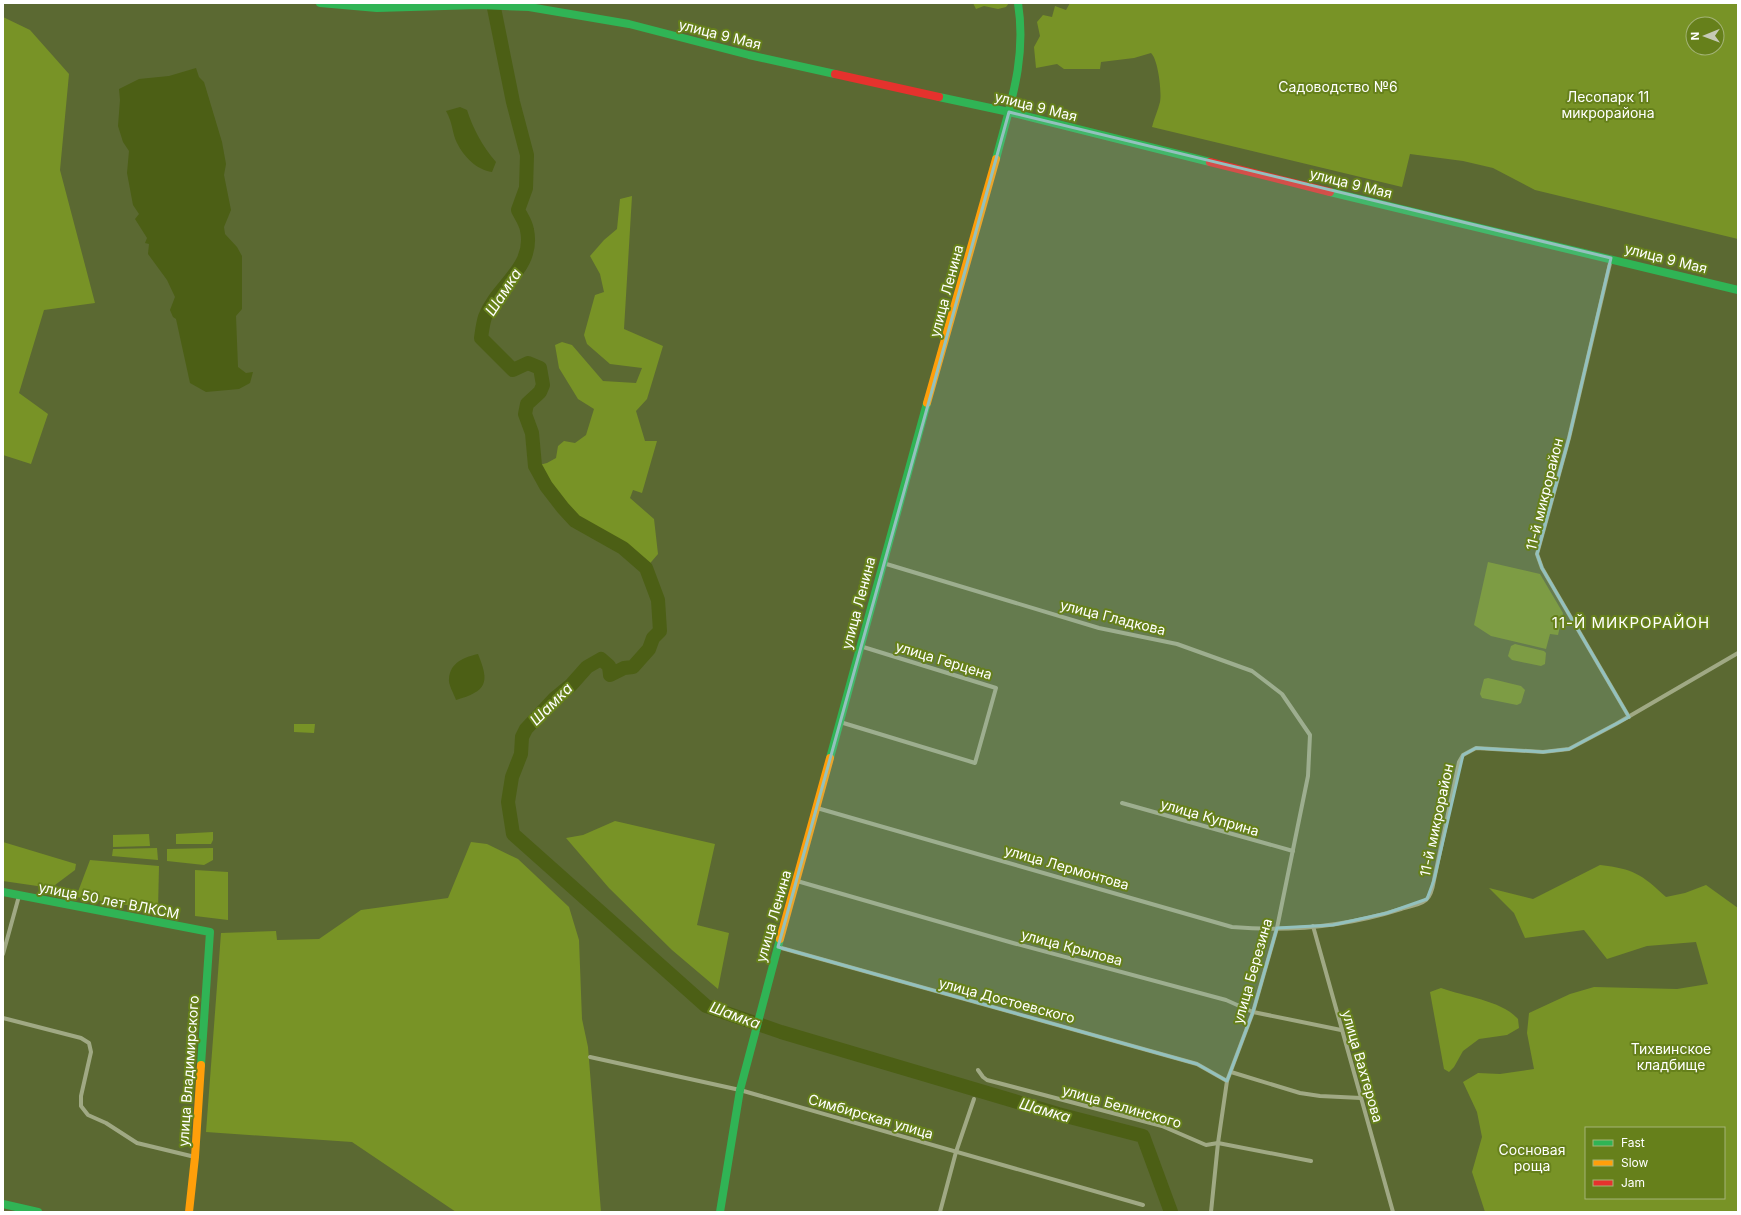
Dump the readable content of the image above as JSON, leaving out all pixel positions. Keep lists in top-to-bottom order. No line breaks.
{"streets":{"main road":["улица 9 Мая","улица Ленина","улица 50 лет ВЛКСМ","улица Владимирского"],"street":["11-й микрорайон","улица Гладкова","улица Герцена","улица Куприна","улица Лермонтова","улица Крылова","улица Березина","улица Достоевского","улица Вахтерова","улица Белинского","Симбирская улица"]},"crossings":[["улица 9 Мая","улица Ленина"],["улица 9 Мая","11-й микрорайон"],["улица Ленина","улица Гладкова"],["улица Ленина","улица Герцена"],["улица Ленина","улица Лермонтова"],["улица Ленина","улица Крылова"],["улица Ленина","улица Достоевского"],["улица Ленина","Симбирская улица"],["11-й микрорайон","улица Лермонтова"],["11-й микрорайон","улица Вахтерова"],["улица Гладкова","улица Березина"],["улица Куприна","улица Березина"],["улица Лермонтова","улица Березина"],["улица Лермонтова","улица Вахтерова"],["улица 50 лет ВЛКСМ","улица Владимирского"],["улица Крылова","улица Березина"],["улица Крылова","улица Вахтерова"],["улица Березина","улица Достоевского"],["улица Березина","улица Белинского"]],"districts":["11-Й МИКРОРАЙОН"],"water":["Шамка"],"parks":["Садоводство №6","Лесопарк 11 микрорайона","Тихвинское кладбище","Сосновая роща"],"legend":["Fast","Slow","Jam"],"north":"left"}
